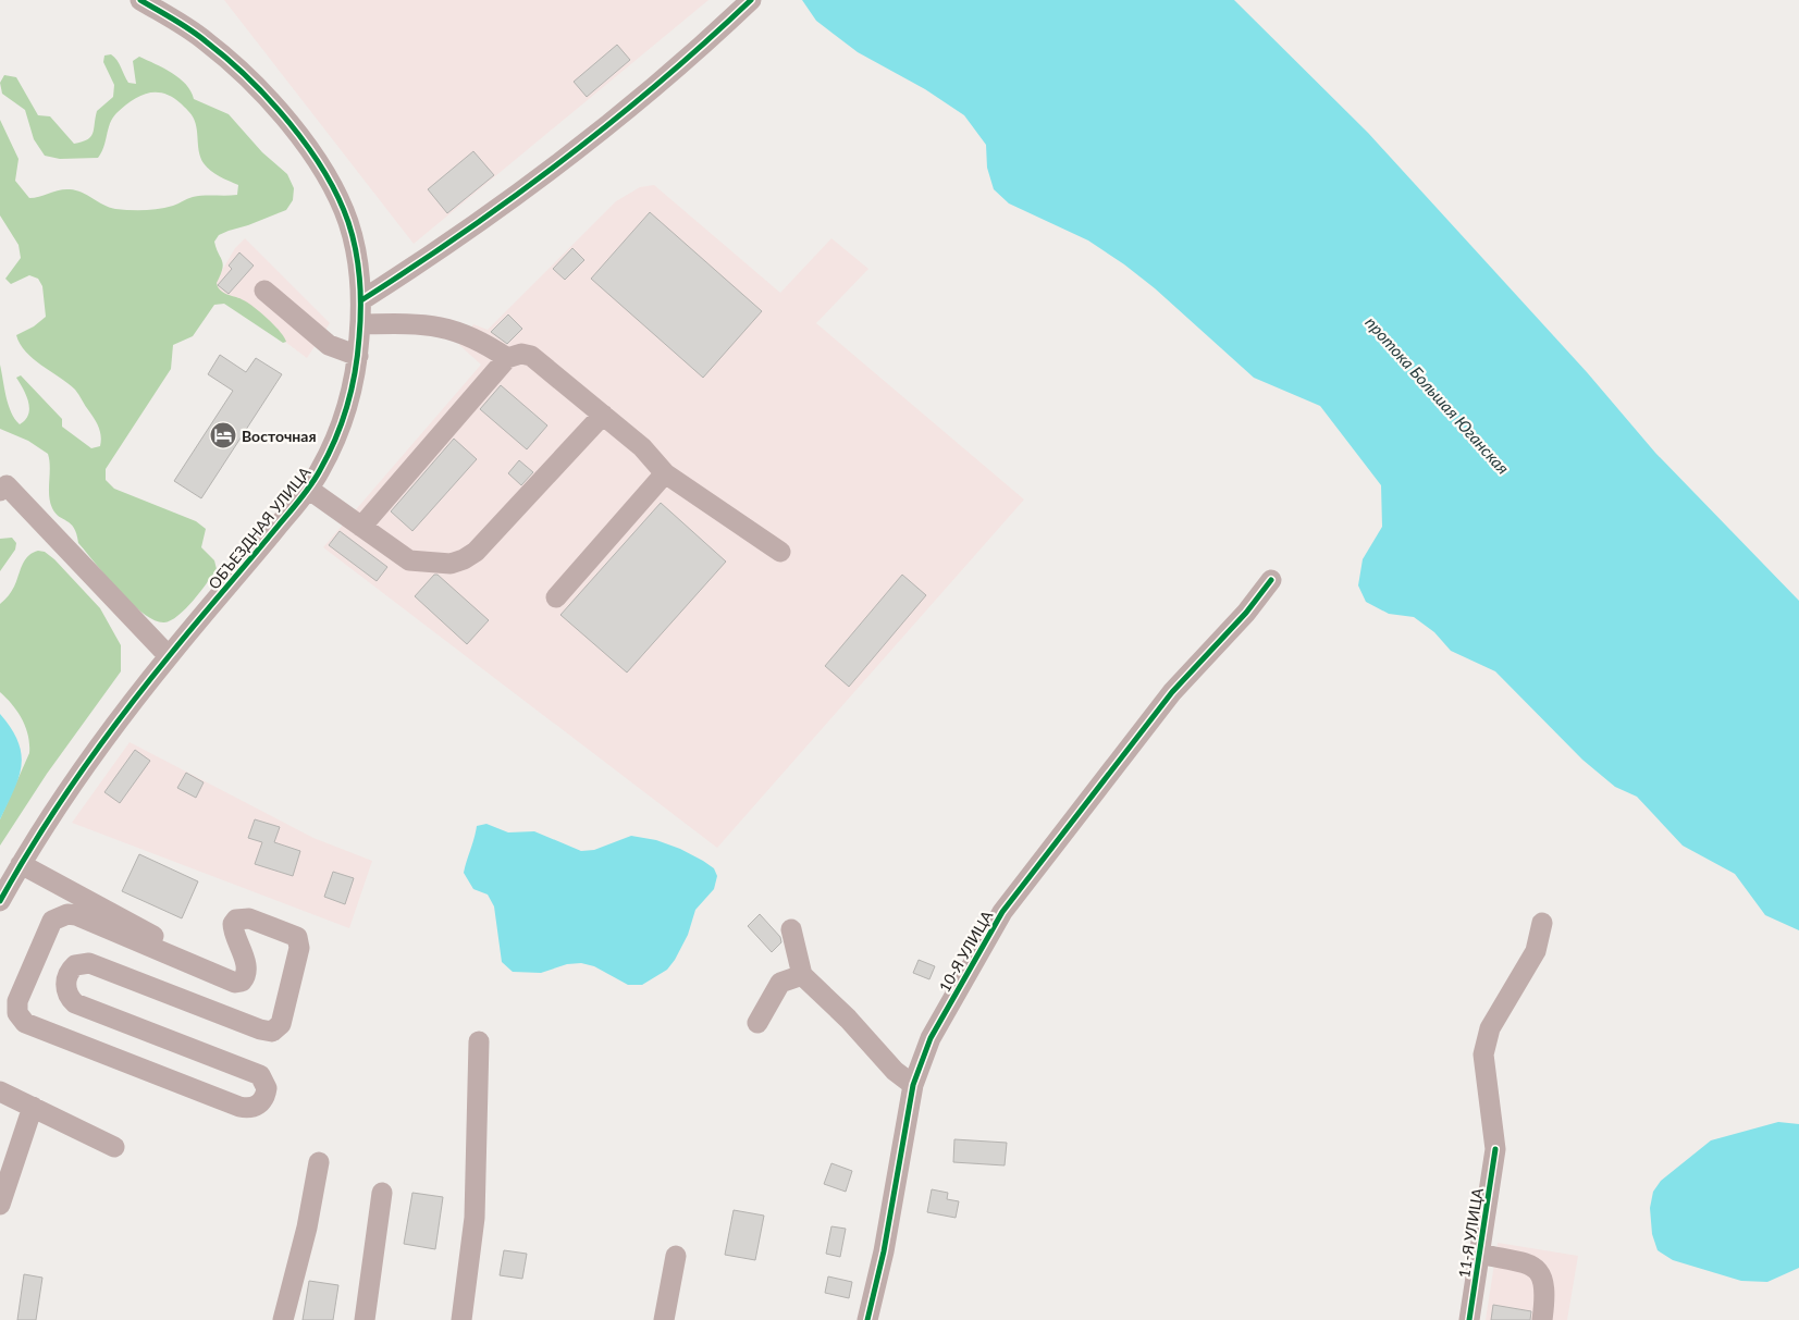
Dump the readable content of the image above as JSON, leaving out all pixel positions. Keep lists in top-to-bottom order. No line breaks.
{"streets":{"street":["ОБЪЕЗДНАЯ УЛИЦА","10-Я УЛИЦА","11-Я УЛИЦА"]},"water":["протока Большая Юганская"],"places":{"hotel":["Восточная"]}}
